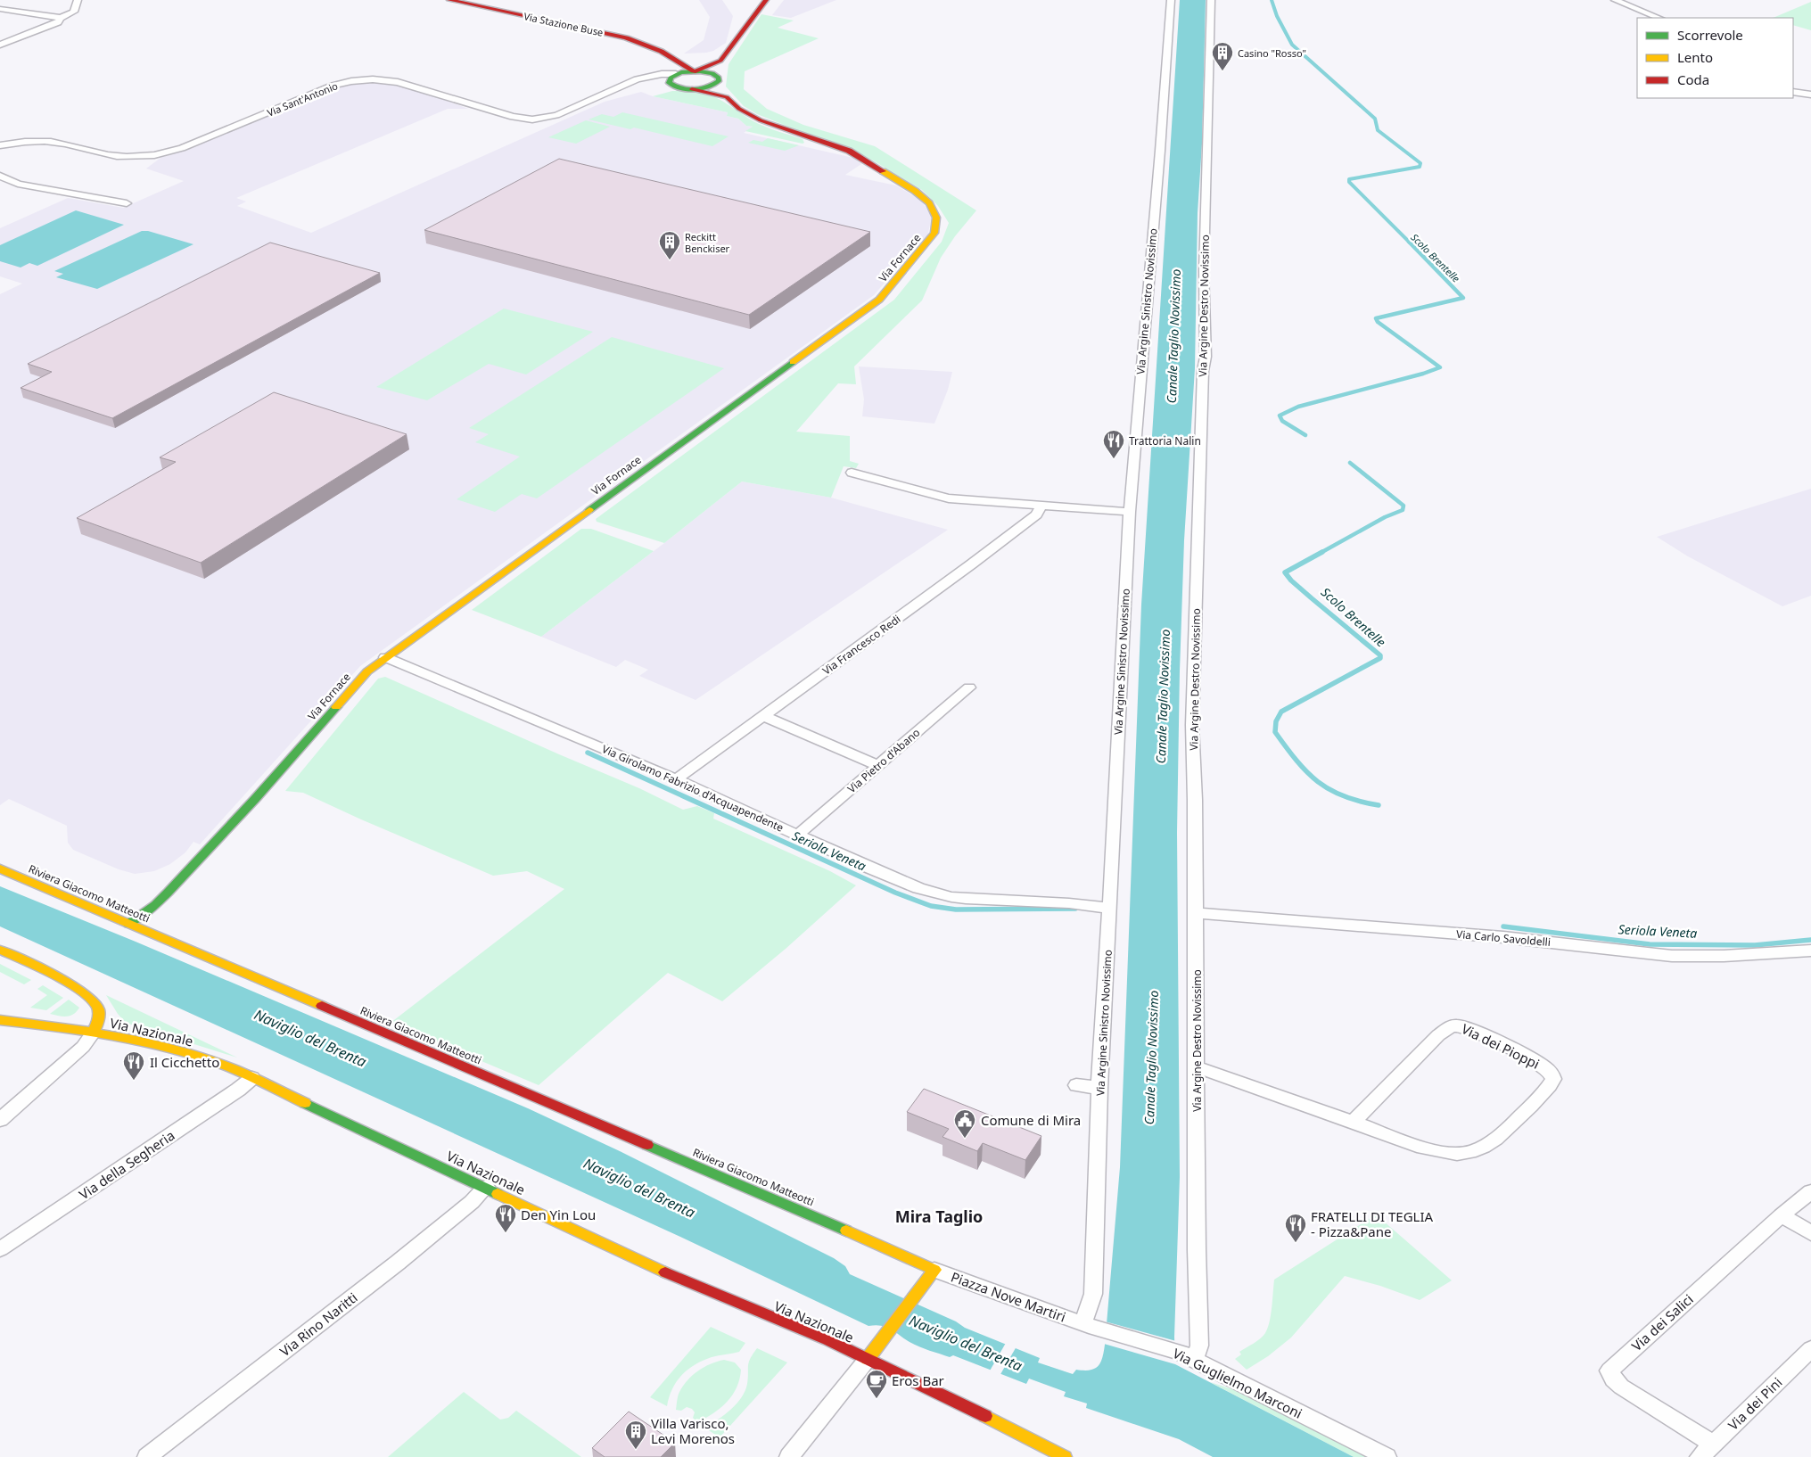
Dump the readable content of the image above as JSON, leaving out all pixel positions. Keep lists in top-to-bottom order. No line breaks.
{"streets":{"street":["Via Stazione Buse","Via Sant'Antonio","Via Fornace","Via Argine Sinistro Novissimo","Via Argine Destro Novissimo","Via Francesco Redi","Via Pietro d'Abano","Via Girolamo Fabrizio d'Acquapendente","Riviera Giacomo Matteotti","Via Carlo Savoldelli","Via Nazionale","Via dei Pioppi","Via della Segheria","Piazza Nove Martiri","Via dei Salici","Via Rino Naritti","Via Guglielmo Marconi","Via dei Pini"]},"crossings":[["Via Sant'Antonio","Via Fornace"],["Via Fornace","Via Girolamo Fabrizio d'Acquapendente"],["Via Fornace","Riviera Giacomo Matteotti"],["Via Argine Sinistro Novissimo","Via Girolamo Fabrizio d'Acquapendente"],["Via Argine Sinistro Novissimo","Piazza Nove Martiri"],["Via Argine Sinistro Novissimo","Via Guglielmo Marconi"],["Via Argine Destro Novissimo","Via Carlo Savoldelli"],["Via Argine Destro Novissimo","Via dei Pioppi"],["Via Argine Destro Novissimo","Via Guglielmo Marconi"],["Via Francesco Redi","Via Girolamo Fabrizio d'Acquapendente"],["Via Pietro d'Abano","Via Girolamo Fabrizio d'Acquapendente"],["Riviera Giacomo Matteotti","Piazza Nove Martiri"],["Via Nazionale","Via della Segheria"],["Via Nazionale","Via Rino Naritti"],["Piazza Nove Martiri","Via Guglielmo Marconi"],["Via dei Salici","Via dei Pini"]],"districts":["Mira Taglio"],"water":["Scolo Brentelle","Canale Taglio Novissimo","Seriola Veneta","Naviglio del Brenta"],"places":{"building":["Casino \"Rosso\"","Reckitt Benckiser","Villa Varisco, Levi Morenos"],"restaurant":["Trattoria Nalin","Il Cicchetto","Den Yin Lou","FRATELLI DI TEGLIA - Pizza&Pane"],"public building":["Comune di Mira"],"cafe":["Eros Bar"]},"legend":["Scorrevole","Lento","Coda"]}
